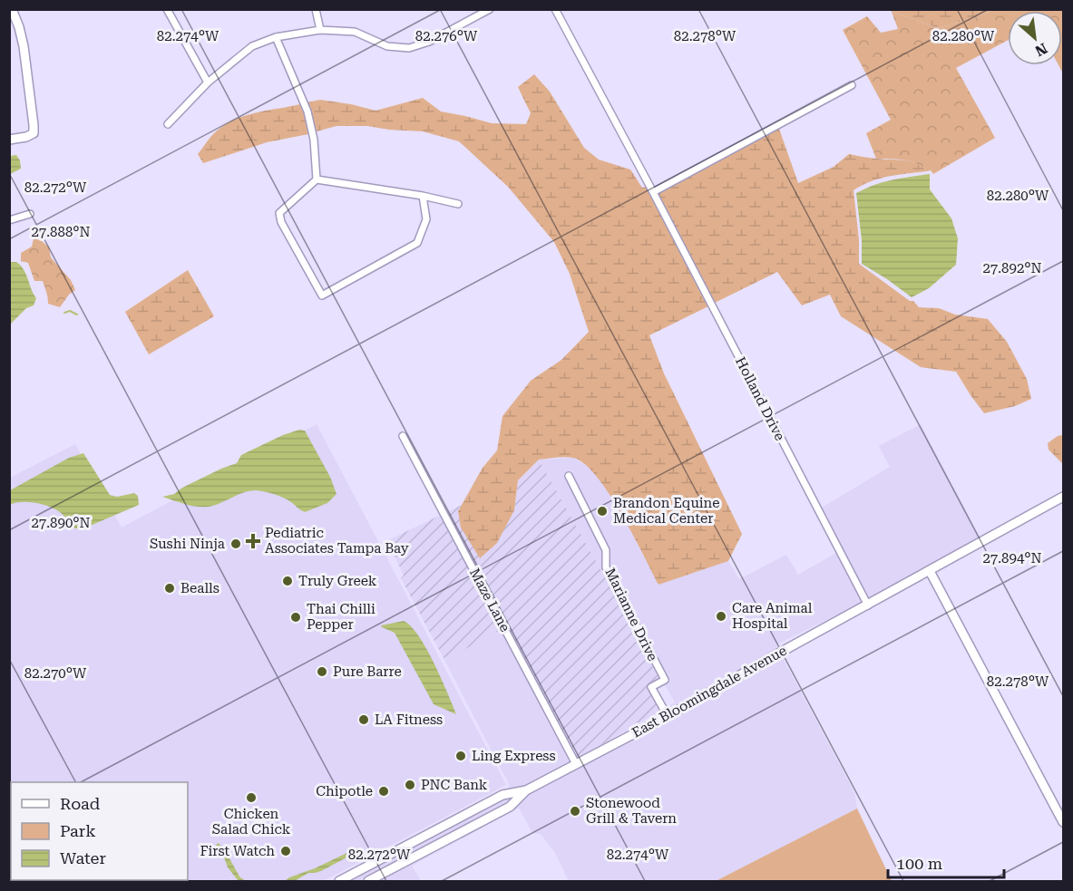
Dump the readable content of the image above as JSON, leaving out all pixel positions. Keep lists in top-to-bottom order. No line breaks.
{"streets":{"main road":["East Bloomingdale Avenue"],"street":["Holland Drive","Maze Lane","Marianne Drive"]},"crossings":[["Holland Drive","East Bloomingdale Avenue"],["Maze Lane","East Bloomingdale Avenue"],["Marianne Drive","East Bloomingdale Avenue"]],"places":{"other":["Brandon Equine Medical Center","Sushi Ninja","Truly Greek","Bealls","Care Animal Hospital","Thai Chilli Pepper","Pure Barre","LA Fitness","Ling Express","PNC Bank","Chipotle","Chicken Salad Chick","Stonewood Grill & Tavern","First Watch"],"health":["Pediatric Associates Tampa Bay"]},"legend":["Road","Park","Water"],"scale_bar":"100 m","north":"bottom right","coordinates":["82.274°W","82.276°W","82.278°W","82.280°W","82.272°W","27.888°N","27.892°N","27.890°N","27.894°N","82.270°W"]}
